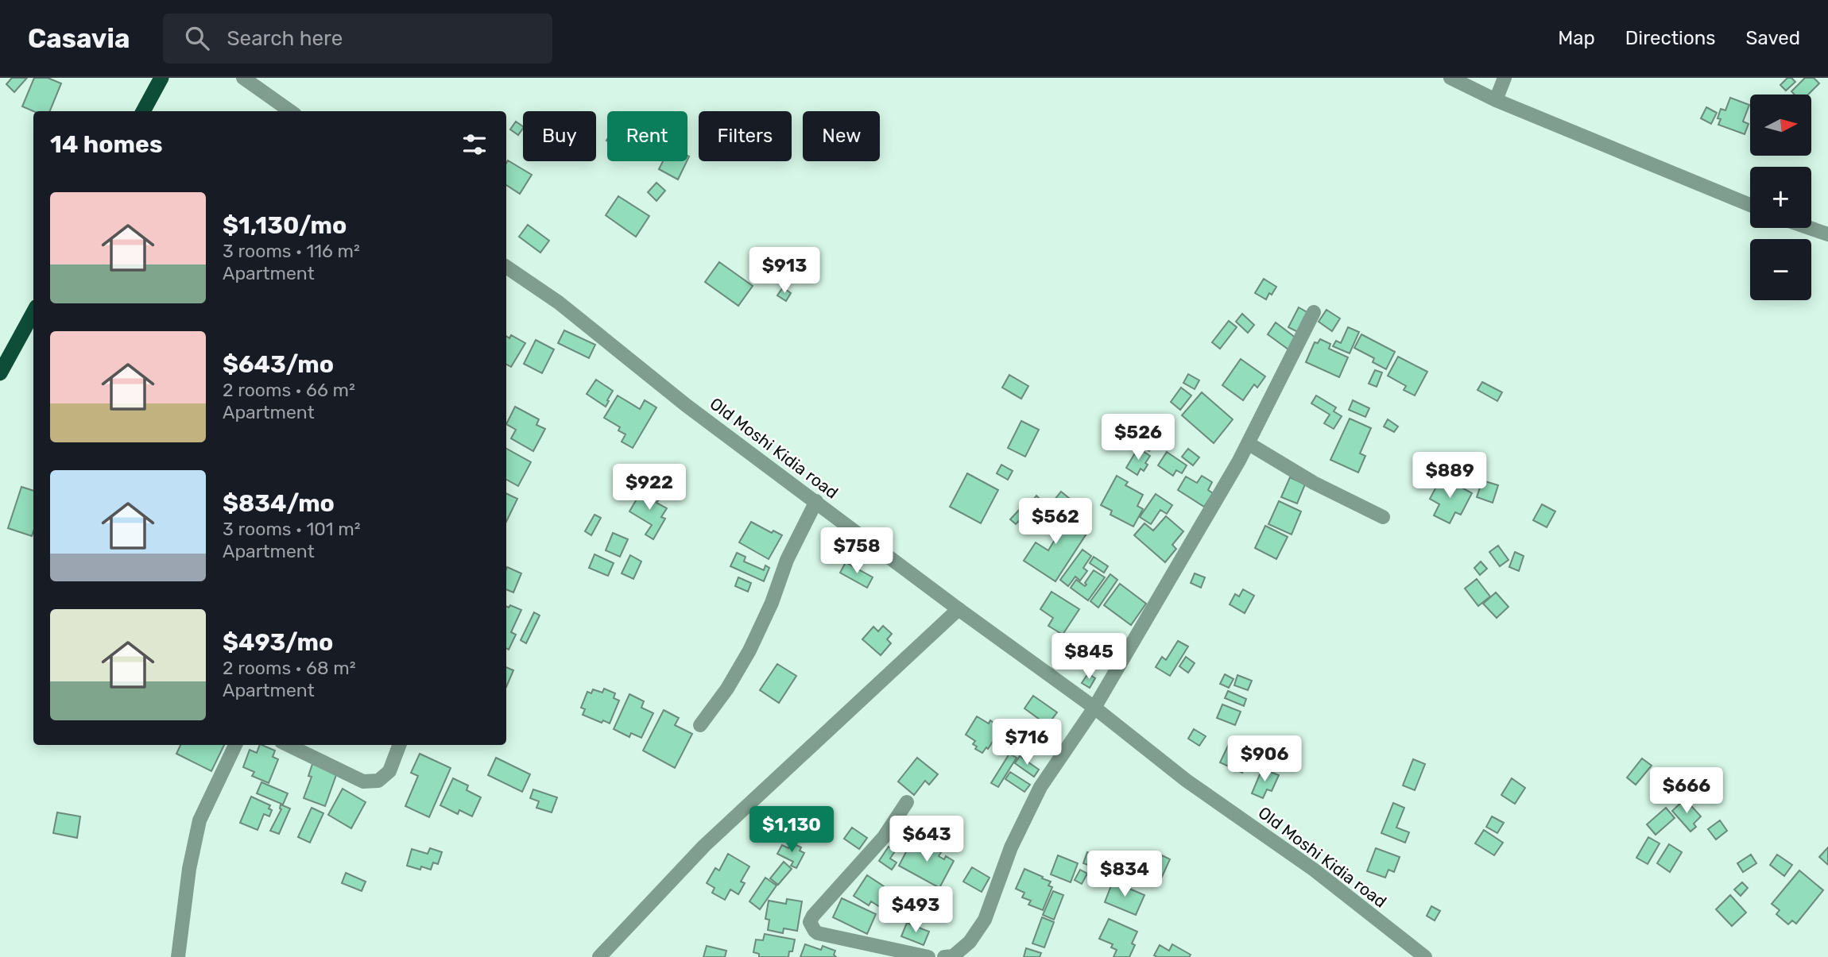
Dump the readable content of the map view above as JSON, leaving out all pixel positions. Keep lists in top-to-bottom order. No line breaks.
{"streets":{"street":["Old Moshi Kidia road"]},"north":"right","page":{"header":"Casavia","search":"Search here","nav":["Map","Directions","Saved"],"map_buttons":["+","−"],"chip":["Buy","Rent","Filters","New"],"heading":"14 homes","list":[{"name":"$1,130/mo","note":"3 rooms · 116 m² · Apartment"},{"name":"$643/mo","note":"2 rooms · 66 m² · Apartment"},{"name":"$834/mo","note":"3 rooms · 101 m² · Apartment"},{"name":"$493/mo","note":"2 rooms · 68 m² · Apartment"}],"price":["$913","$526","$889","$922","$562","$758","$845","$716","$906","$666","$1,130","$643","$834","$493"]}}
